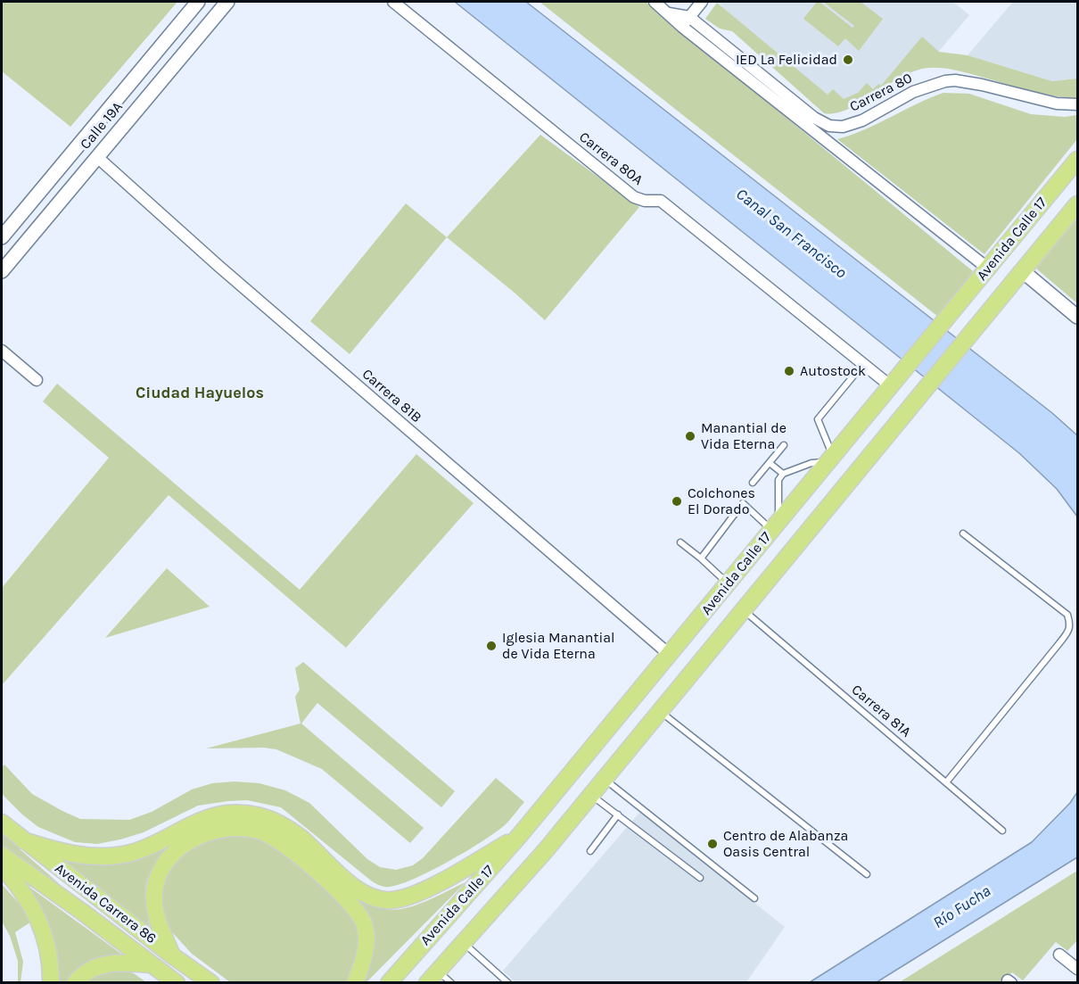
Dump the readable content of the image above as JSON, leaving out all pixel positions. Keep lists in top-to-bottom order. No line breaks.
{"streets":{"main road":["Avenida Calle 17","Avenida Carrera 86"],"street":["Carrera 80","Calle 19A","Carrera 80A","Carrera 81B"],"lane":["Carrera 81A"]},"crossings":[["Carrera 80","Avenida Calle 17"],["Calle 19A","Carrera 81B"],["Carrera 80A","Avenida Calle 17"],["Avenida Calle 17","Carrera 81B"],["Avenida Calle 17","Carrera 81A"]],"districts":["Ciudad Hayuelos"],"water":["Canal San Francisco","Río Fucha"],"places":["IED La Felicidad","Autostock","Manantial de Vida Eterna","Colchones El Dorado","Iglesia Manantial de Vida Eterna","Centro de Alabanza Oasis Central"]}
